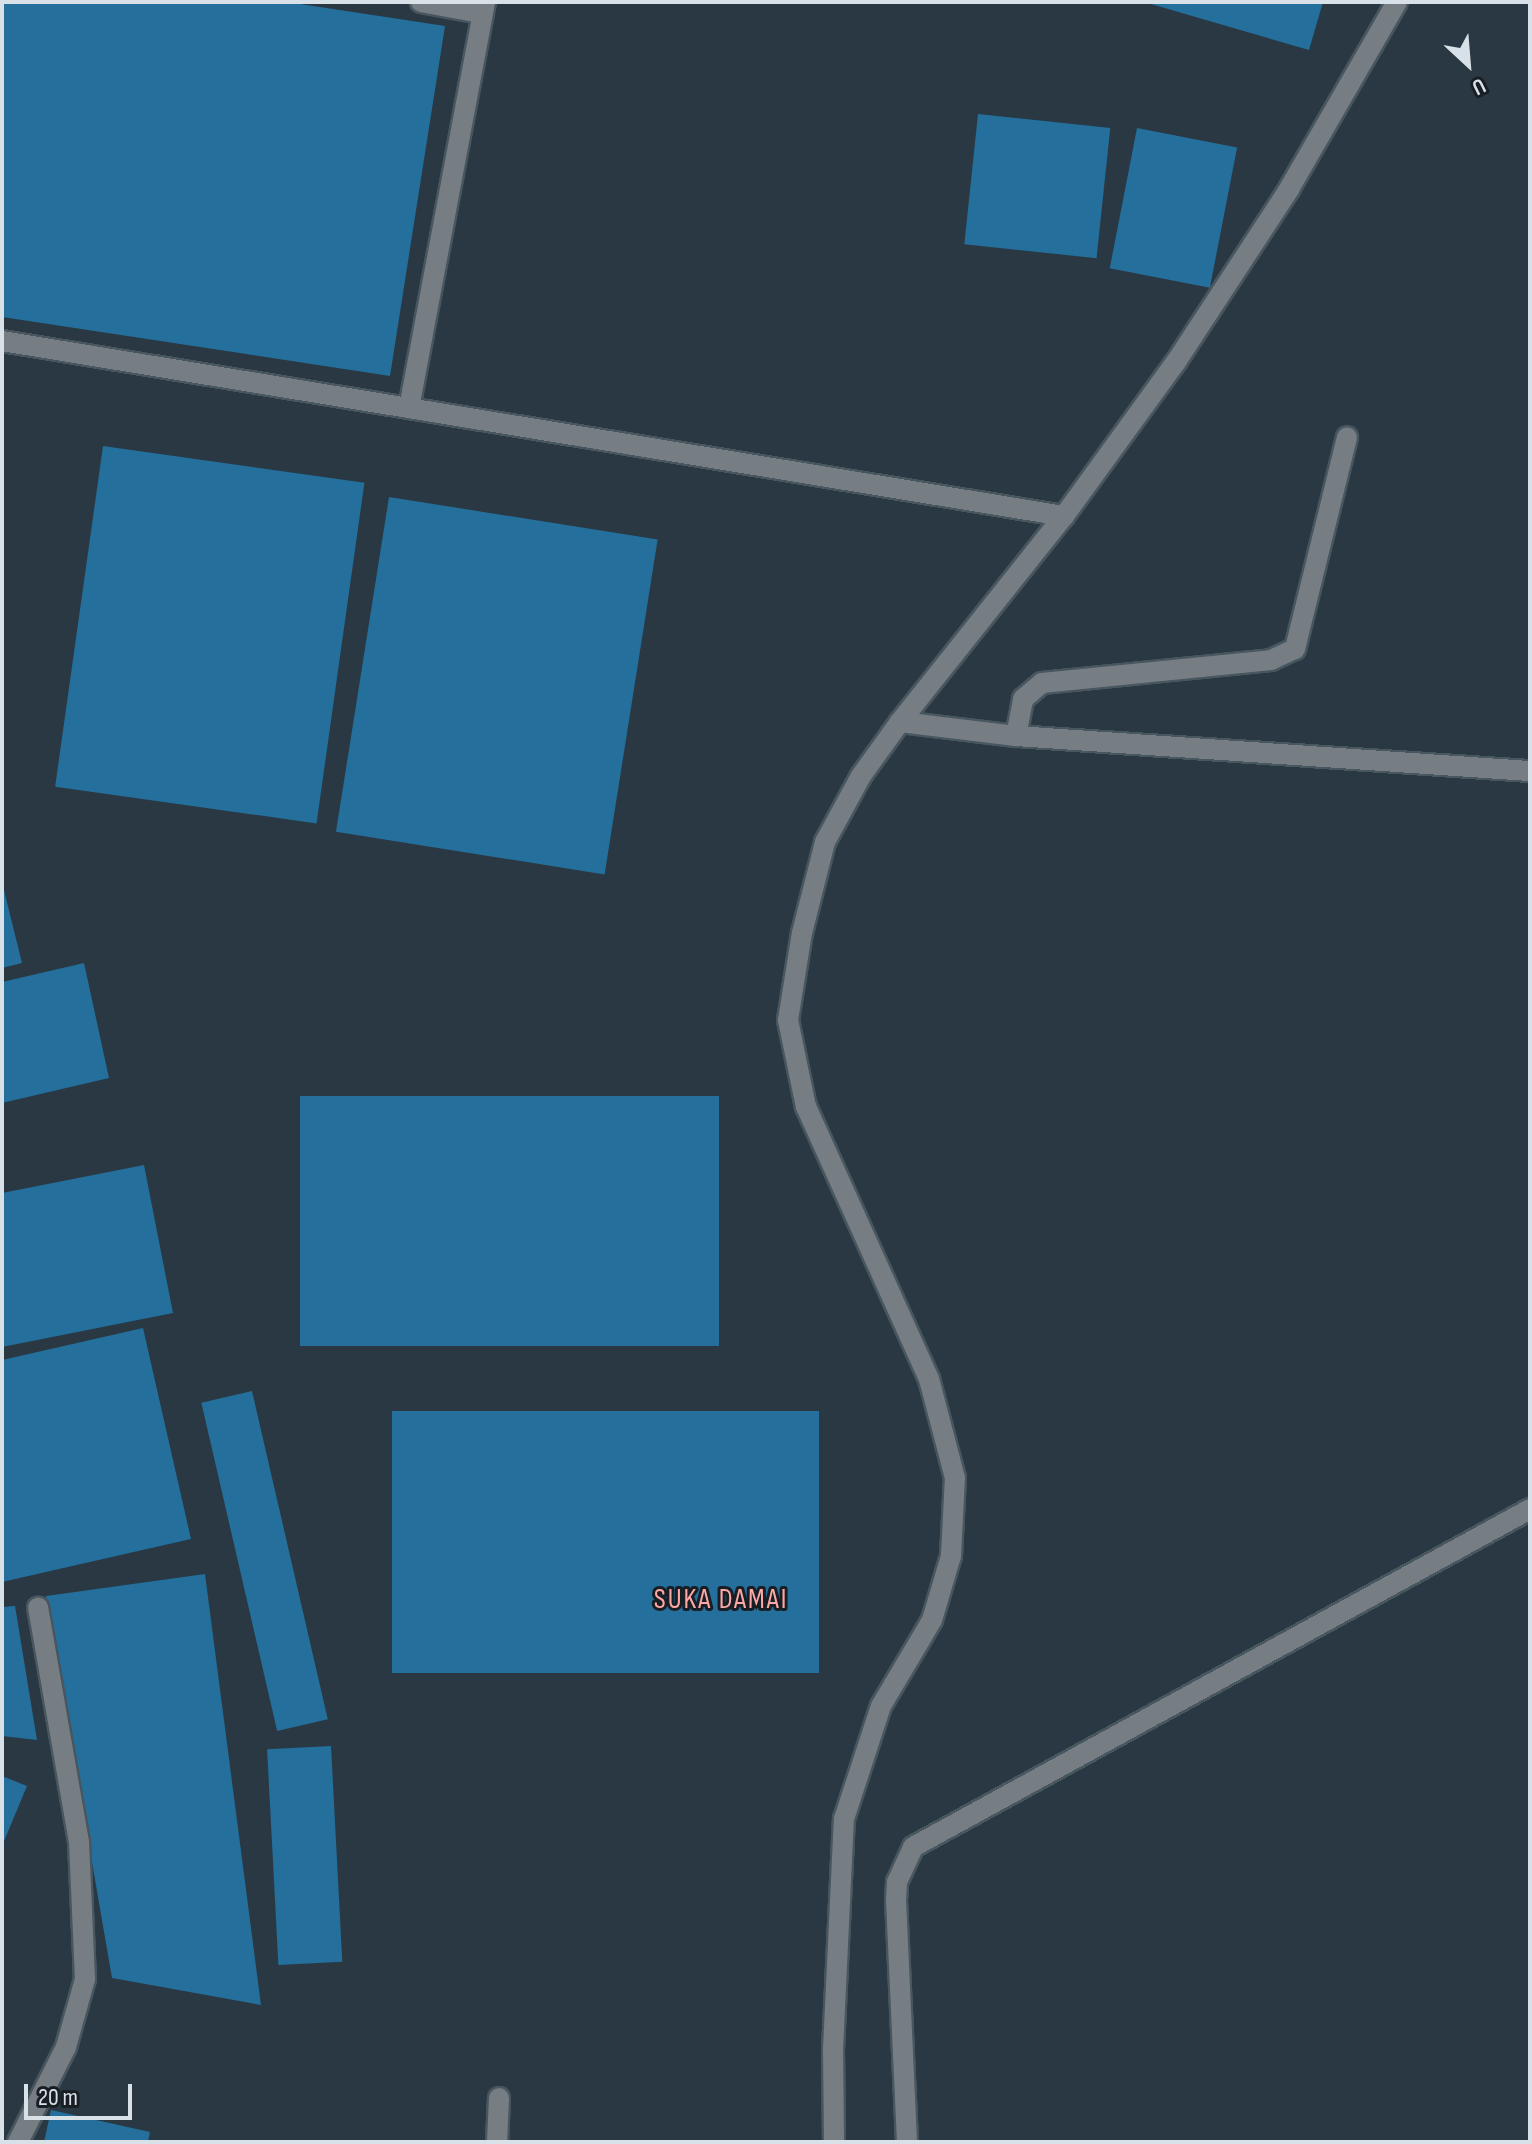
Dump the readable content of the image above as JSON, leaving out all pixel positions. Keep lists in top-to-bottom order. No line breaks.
{"districts":["SUKA DAMAI"],"scale_bar":"20 m","north":"bottom right"}
